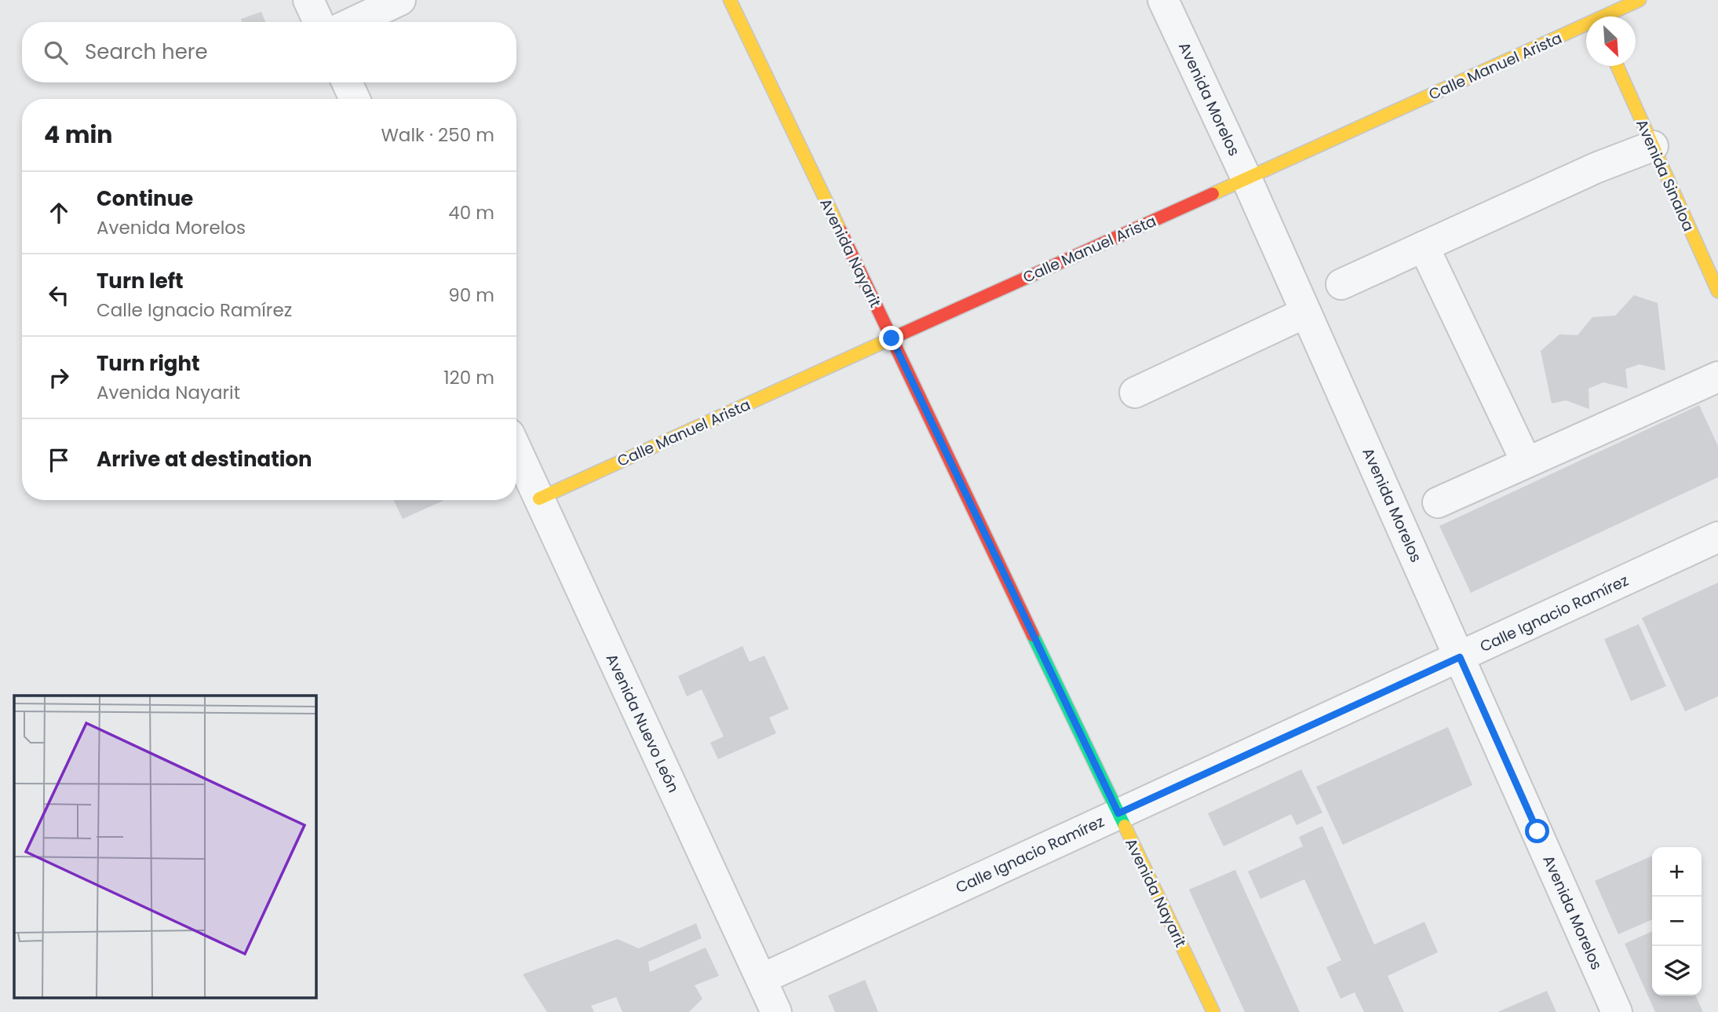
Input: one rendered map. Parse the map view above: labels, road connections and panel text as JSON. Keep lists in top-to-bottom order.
{
  "streets": {
    "street": [
      "Calle Manuel Arista",
      "Avenida Morelos",
      "Avenida Sinaloa",
      "Avenida Nayarit",
      "Calle Ignacio Ramírez",
      "Avenida Nuevo León"
    ]
  },
  "crossings": [
    ["Calle Manuel Arista", "Avenida Morelos"],
    ["Calle Manuel Arista", "Avenida Nayarit"],
    ["Calle Manuel Arista", "Avenida Nuevo León"],
    ["Avenida Morelos", "Calle Ignacio Ramírez"],
    ["Avenida Nayarit", "Calle Ignacio Ramírez"],
    ["Calle Ignacio Ramírez", "Avenida Nuevo León"]
  ],
  "north": "bottom right",
  "page": {
    "search": "Search here",
    "heading": ["4 min", "Walk · 250 m"],
    "list": [
      ["Continue", "Avenida Morelos", "40 m"],
      ["Turn left", "Calle Ignacio Ramírez", "90 m"],
      ["Turn right", "Avenida Nayarit", "120 m"],
      "Arrive at destination"
    ],
    "map_buttons": ["+", "−"]
  }
}
